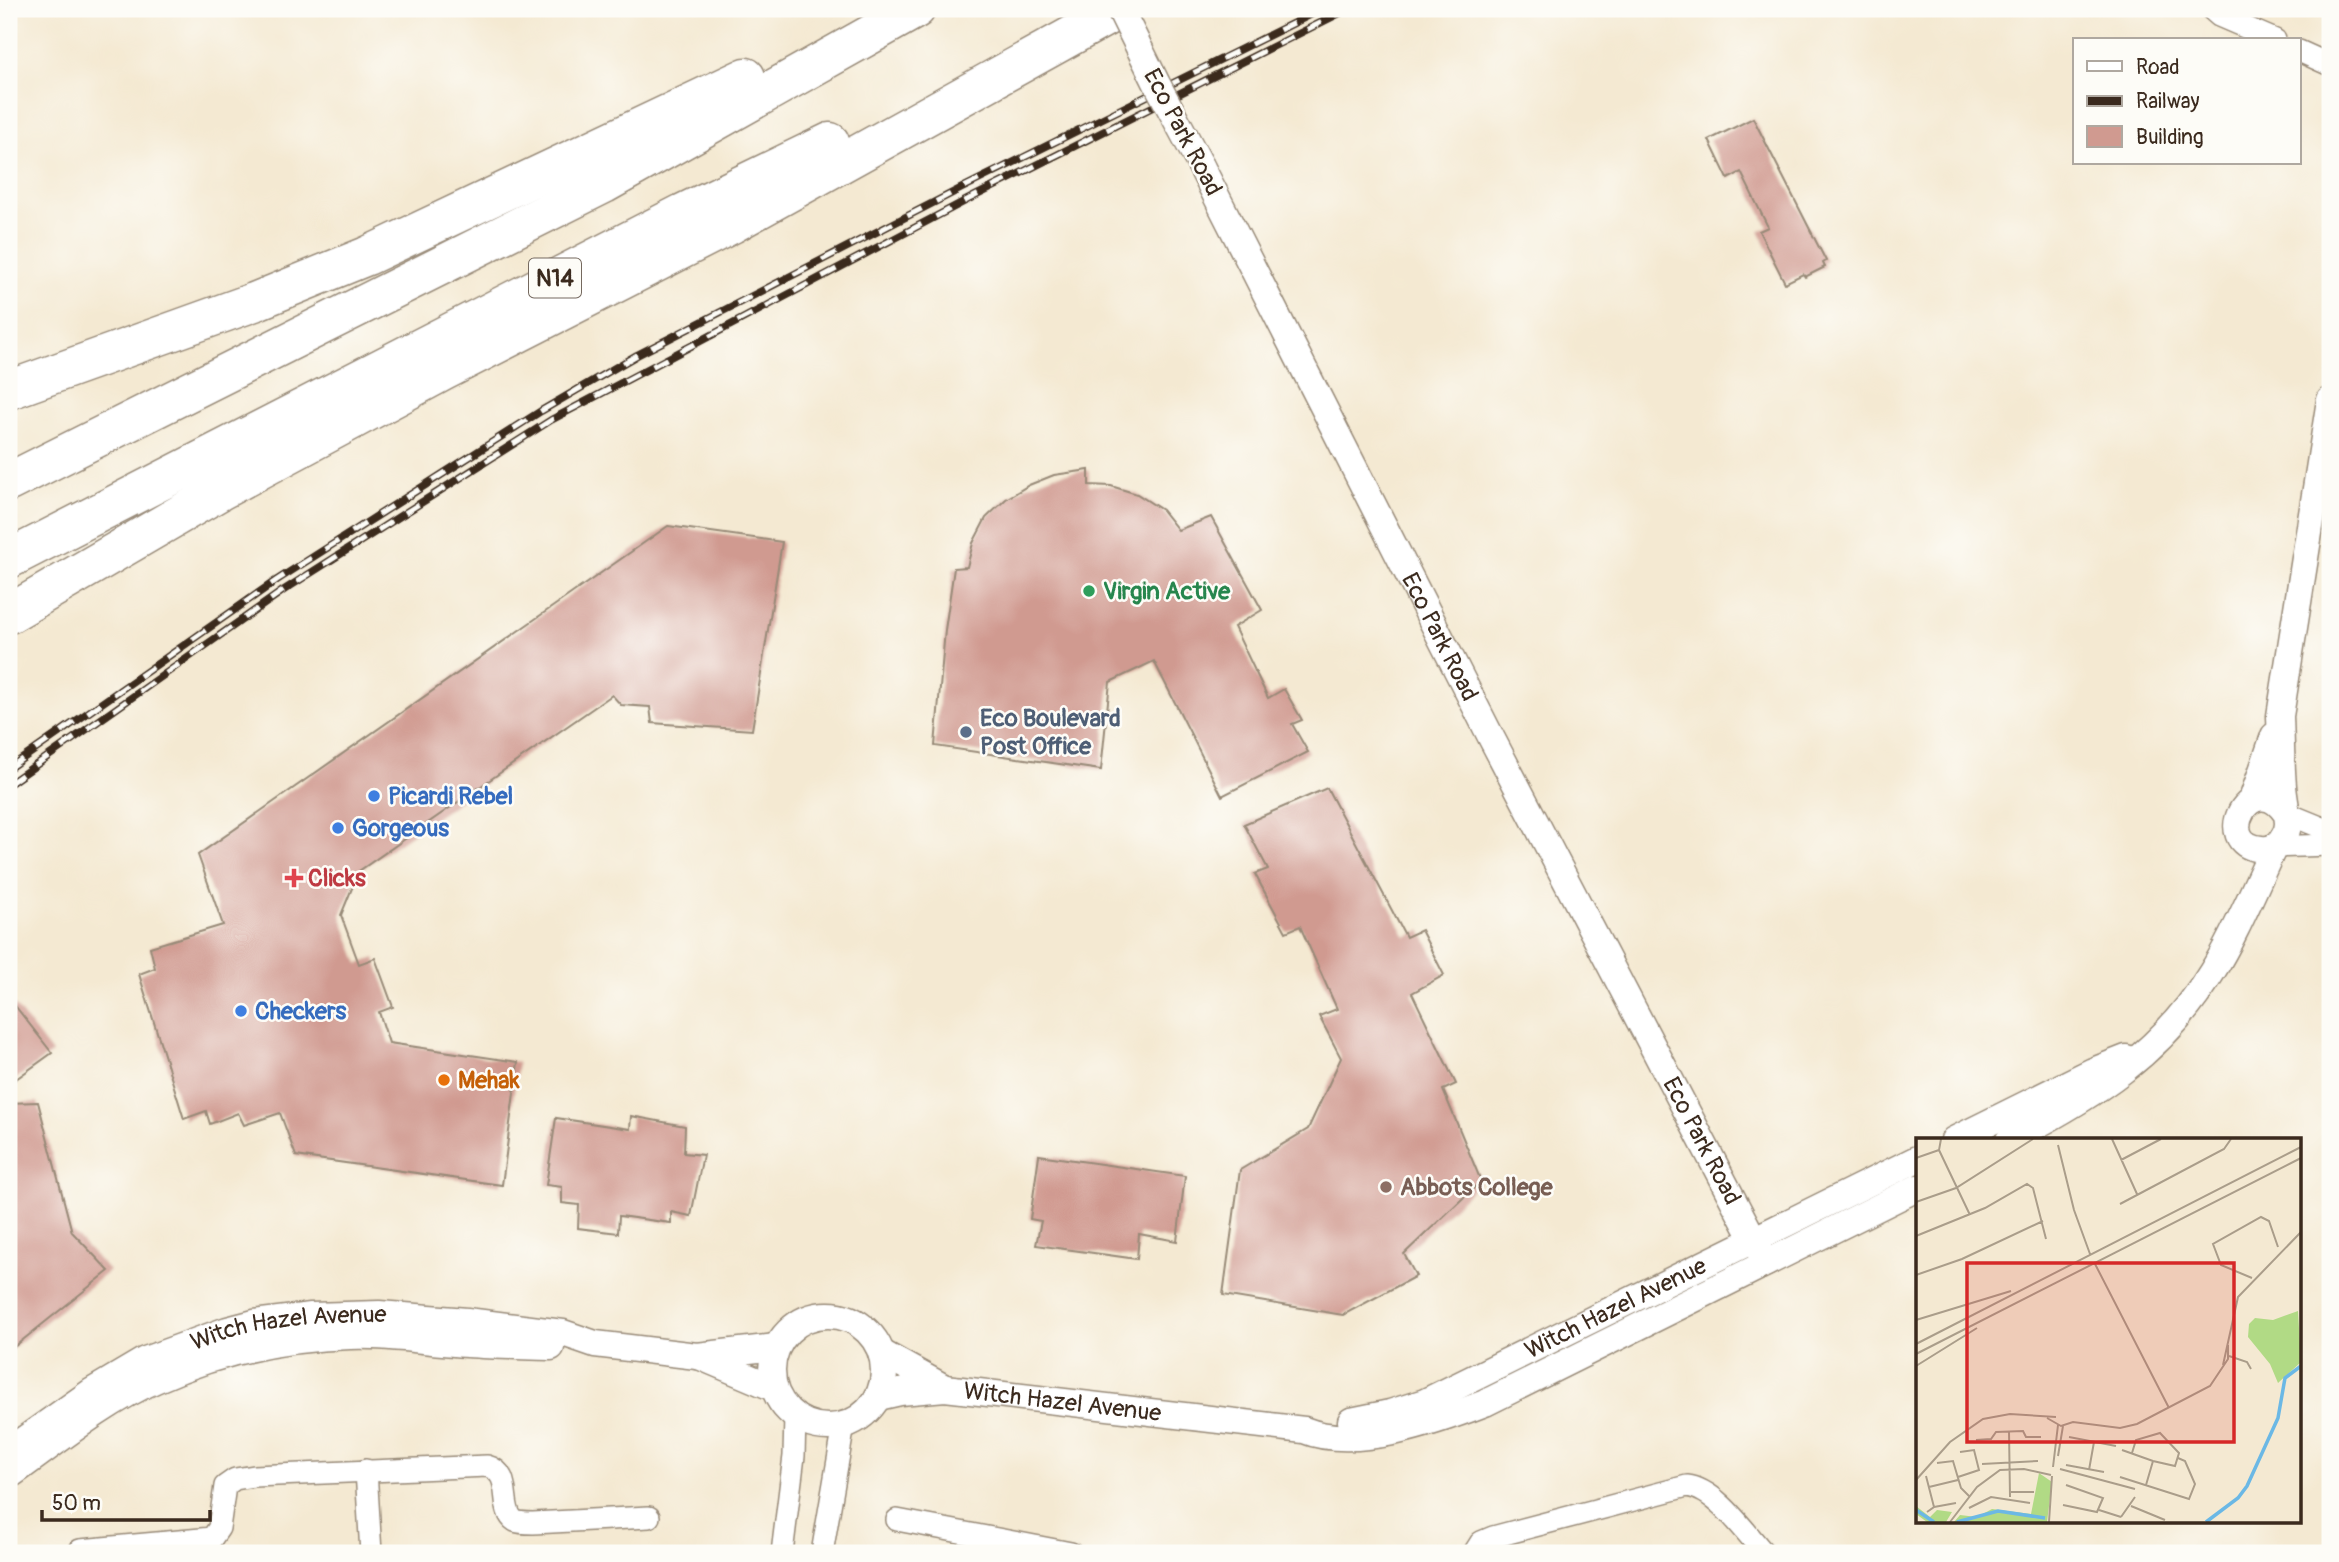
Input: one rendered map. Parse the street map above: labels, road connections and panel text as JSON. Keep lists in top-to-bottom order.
{
  "streets": {
    "highway": ["N14"],
    "street": ["Eco Park Road", "Witch Hazel Avenue"]
  },
  "crossings": [
    ["Eco Park Road", "Witch Hazel Avenue"]
  ],
  "places": {
    "other": [
      "Virgin Active",
      "Eco Boulevard Post Office",
      "Picardi Rebel",
      "Gorgeous",
      "Checkers",
      "Mehak",
      "Abbots College"
    ],
    "health": ["Clicks"]
  },
  "legend": ["Road", "Railway", "Building"],
  "scale_bar": "50 m"
}
